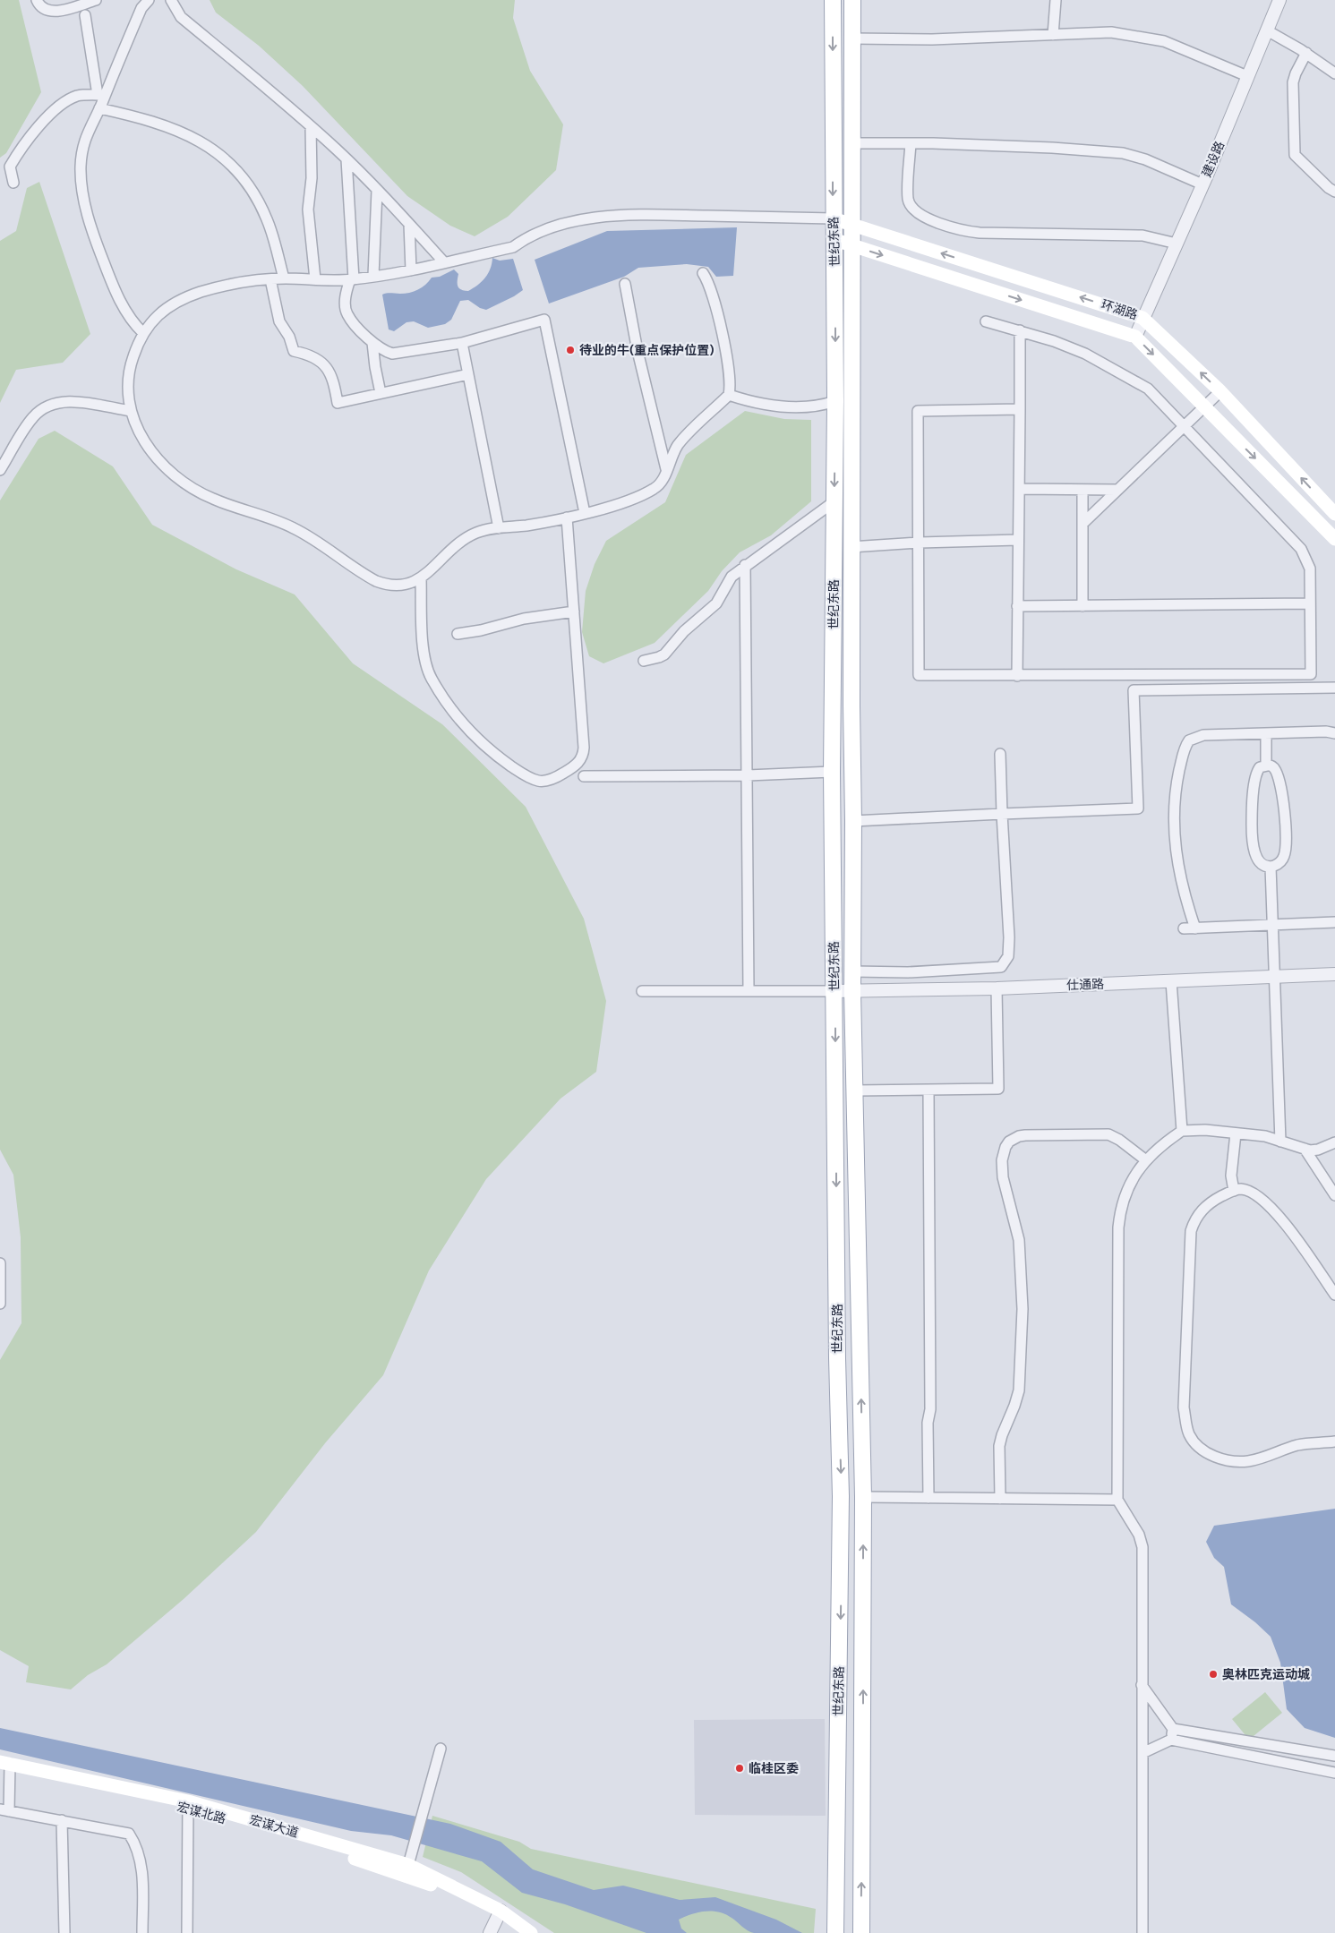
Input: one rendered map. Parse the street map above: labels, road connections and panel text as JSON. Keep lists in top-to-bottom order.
{
  "streets": {
    "main road": [
      "世纪东路",
      "环湖路",
      "宏谋北路",
      "宏谋大道"
    ],
    "street": ["建设路", "仕通路"]
  },
  "crossings": [
    ["建设路", "环湖路"],
    ["世纪东路", "环湖路"],
    ["世纪东路", "仕通路"],
    ["宏谋北路", "宏谋大道"]
  ],
  "places": ["待业的牛(重点保护位置)", "奥林匹克运动城", "临桂区委"]
}
